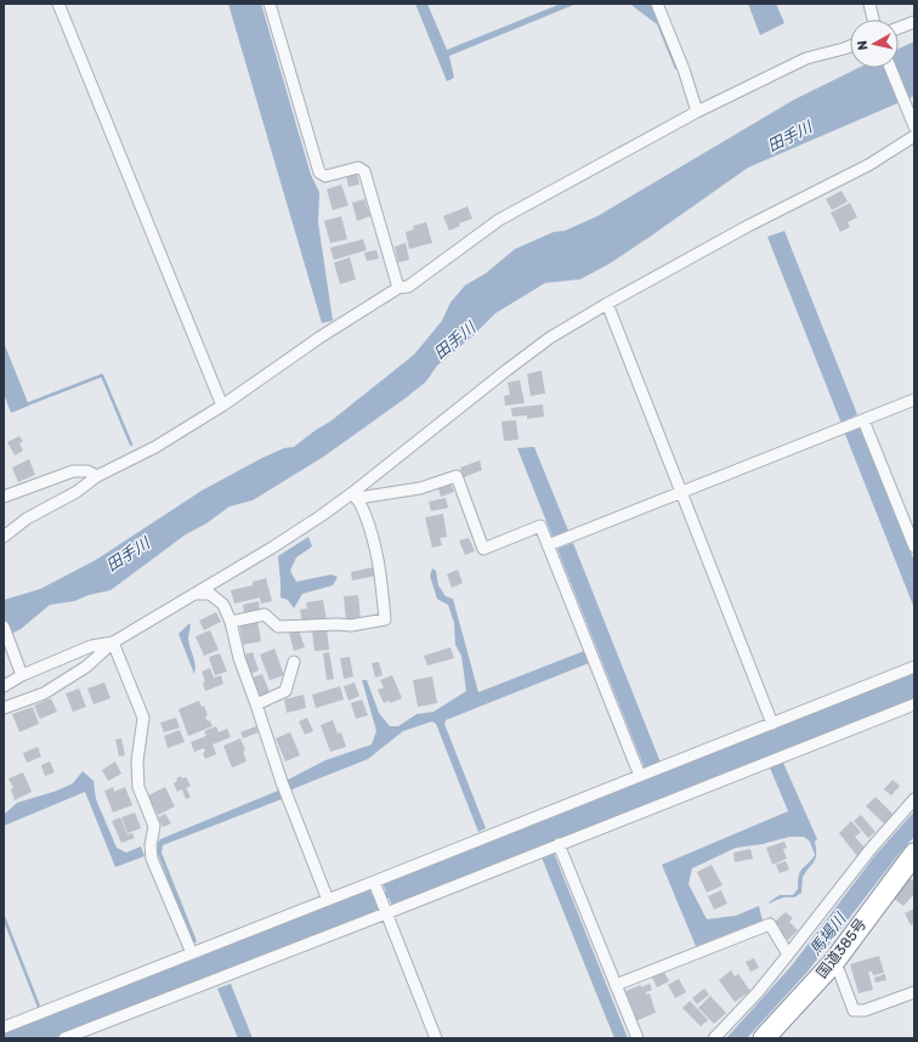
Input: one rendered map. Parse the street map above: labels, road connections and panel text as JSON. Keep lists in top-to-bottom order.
{
  "streets": {
    "highway": ["国道385号"]
  },
  "water": ["田手川", "馬場川"],
  "north": "left"
}
